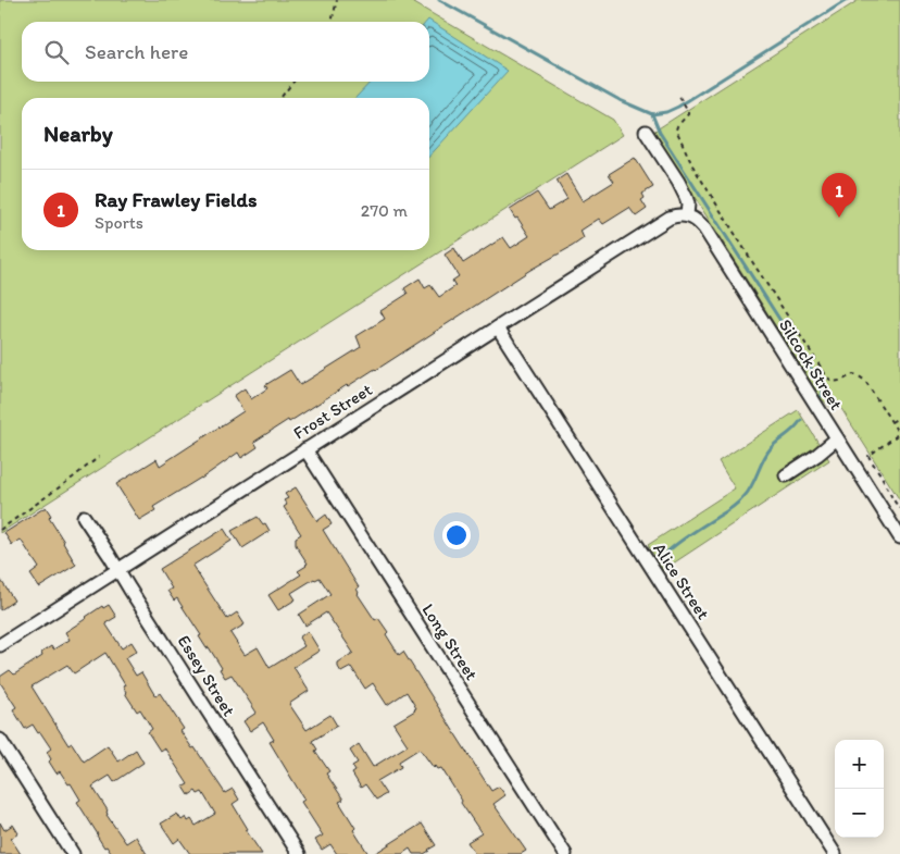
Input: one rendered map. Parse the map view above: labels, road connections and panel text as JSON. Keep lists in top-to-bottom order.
{
  "streets": {
    "street": [
      "Silcock Street",
      "Frost Street",
      "Alice Street",
      "Long Street",
      "Essey Street"
    ]
  },
  "crossings": [
    ["Silcock Street", "Frost Street"],
    ["Frost Street", "Alice Street"],
    ["Frost Street", "Long Street"],
    ["Frost Street", "Essey Street"]
  ],
  "page": {
    "search": "Search here",
    "heading": "Nearby",
    "list": [
      {
        "mark": "1",
        "name": "Ray Frawley Fields",
        "note": "Sports",
        "value": "270 m"
      }
    ],
    "pins": "1",
    "map_buttons": ["+", "−"]
  }
}
